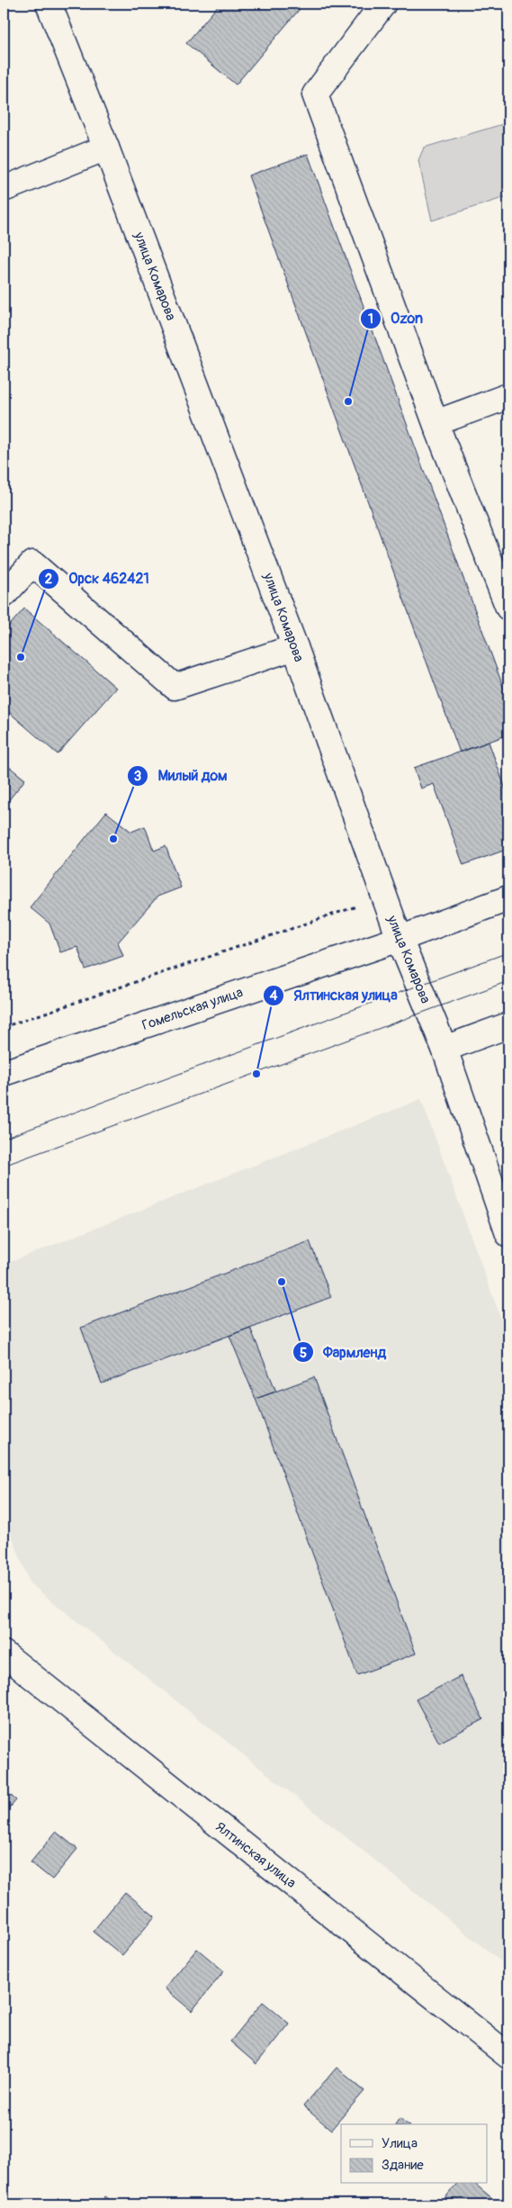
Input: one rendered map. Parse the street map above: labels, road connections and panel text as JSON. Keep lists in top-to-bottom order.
{
  "streets": {
    "main road": ["улица Комарова", "Гомельская улица", "Ялтинская улица"]
  },
  "crossings": [
    ["улица Комарова", "Гомельская улица"]
  ],
  "places": [
    "Ozon",
    "Орск 462421",
    "Милый дом",
    "Ялтинская улица",
    "Фармленд"
  ],
  "legend": ["Улица", "Здание"]
}
